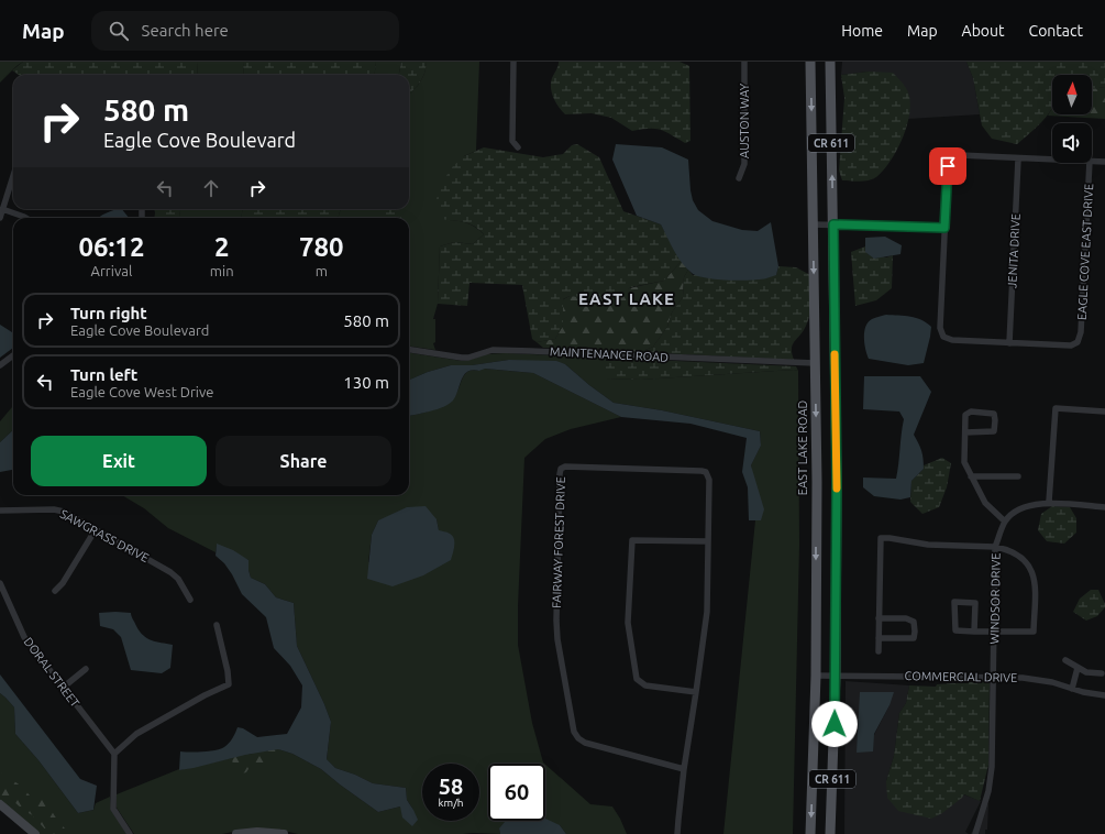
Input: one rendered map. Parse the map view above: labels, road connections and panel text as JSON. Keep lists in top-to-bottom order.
{
  "streets": {
    "main road": ["CR 611", "EAST LAKE ROAD"],
    "street": [
      "AUSTON WAY",
      "JENITA DRIVE",
      "EAGLE COVE EAST DRIVE",
      "MAINTENANCE ROAD",
      "SAWGRASS DRIVE",
      "FAIRWAY FOREST DRIVE",
      "WINDSOR DRIVE",
      "DORAL STREET",
      "COMMERCIAL DRIVE"
    ]
  },
  "crossings": [
    ["CR 611", "COMMERCIAL DRIVE"],
    ["JENITA DRIVE", "EAGLE COVE EAST DRIVE"],
    ["MAINTENANCE ROAD", "EAST LAKE ROAD"],
    ["EAST LAKE ROAD", "COMMERCIAL DRIVE"],
    ["WINDSOR DRIVE", "COMMERCIAL DRIVE"]
  ],
  "districts": ["EAST LAKE"],
  "north": "top",
  "page": {
    "header": "Map",
    "search": "Search here",
    "nav": [
      "Home",
      "Map",
      "About",
      "Contact"
    ],
    "turn": ["580 m", "Eagle Cove Boulevard"],
    "eta": [
      "06:12",
      "Arrival",
      "2",
      "min",
      "780",
      "m"
    ],
    "list": [
      {
        "name": "Turn right",
        "note": "Eagle Cove Boulevard",
        "value": "580 m"
      },
      {
        "name": "Turn left",
        "note": "Eagle Cove West Drive",
        "value": "130 m"
      }
    ],
    "buttons": ["Exit", "Share"],
    "speed": "58 km/h",
    "limit": "60"
  }
}
